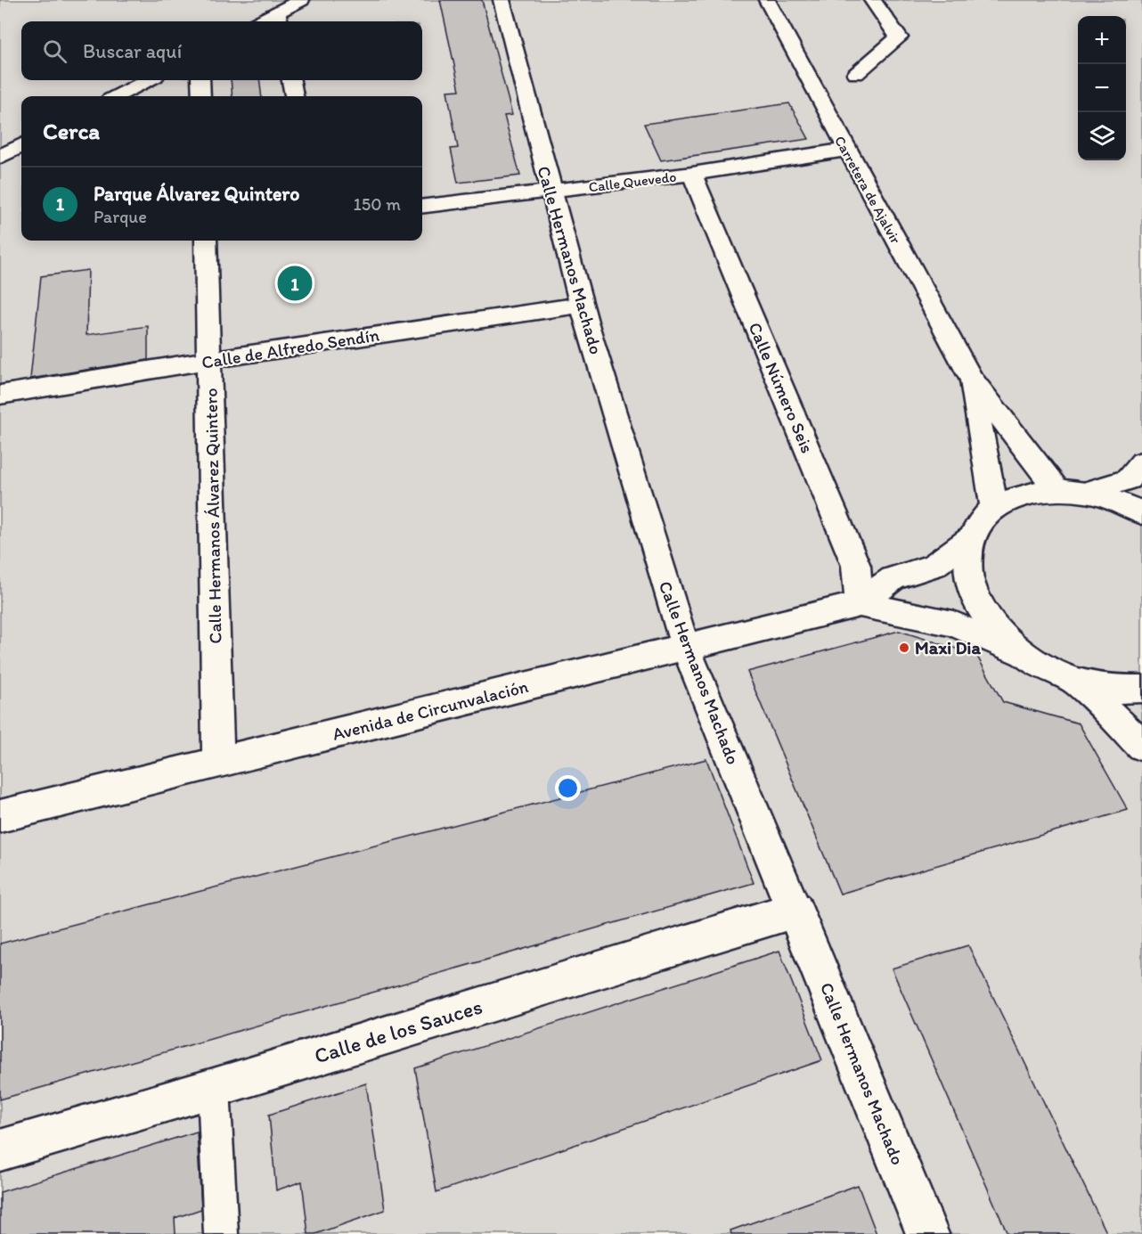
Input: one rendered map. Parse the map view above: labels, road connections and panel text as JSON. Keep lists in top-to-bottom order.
{
  "streets": {
    "street": [
      "Calle Quevedo",
      "Carretera de Ajalvir",
      "Calle Hermanos Machado",
      "Calle de Alfredo Sendín",
      "Calle Número Seis",
      "Calle Hermanos Álvarez Quintero",
      "Avenida de Circunvalación",
      "Calle de los Sauces"
    ]
  },
  "crossings": [
    ["Calle Quevedo", "Carretera de Ajalvir"],
    ["Calle Quevedo", "Calle Hermanos Machado"],
    ["Calle Quevedo", "Calle Número Seis"],
    ["Calle Hermanos Machado", "Calle de Alfredo Sendín"],
    ["Calle Hermanos Machado", "Avenida de Circunvalación"],
    ["Calle Hermanos Machado", "Calle de los Sauces"],
    ["Calle de Alfredo Sendín", "Calle Hermanos Álvarez Quintero"],
    ["Calle Número Seis", "Avenida de Circunvalación"],
    ["Calle Hermanos Álvarez Quintero", "Avenida de Circunvalación"]
  ],
  "places": ["Maxi Dia"],
  "page": {
    "map_buttons": ["+", "−"],
    "search": "Buscar aquí",
    "heading": "Cerca",
    "list": [
      {
        "mark": "1",
        "name": "Parque Álvarez Quintero",
        "note": "Parque",
        "value": "150 m"
      }
    ],
    "pins": "1"
  }
}
